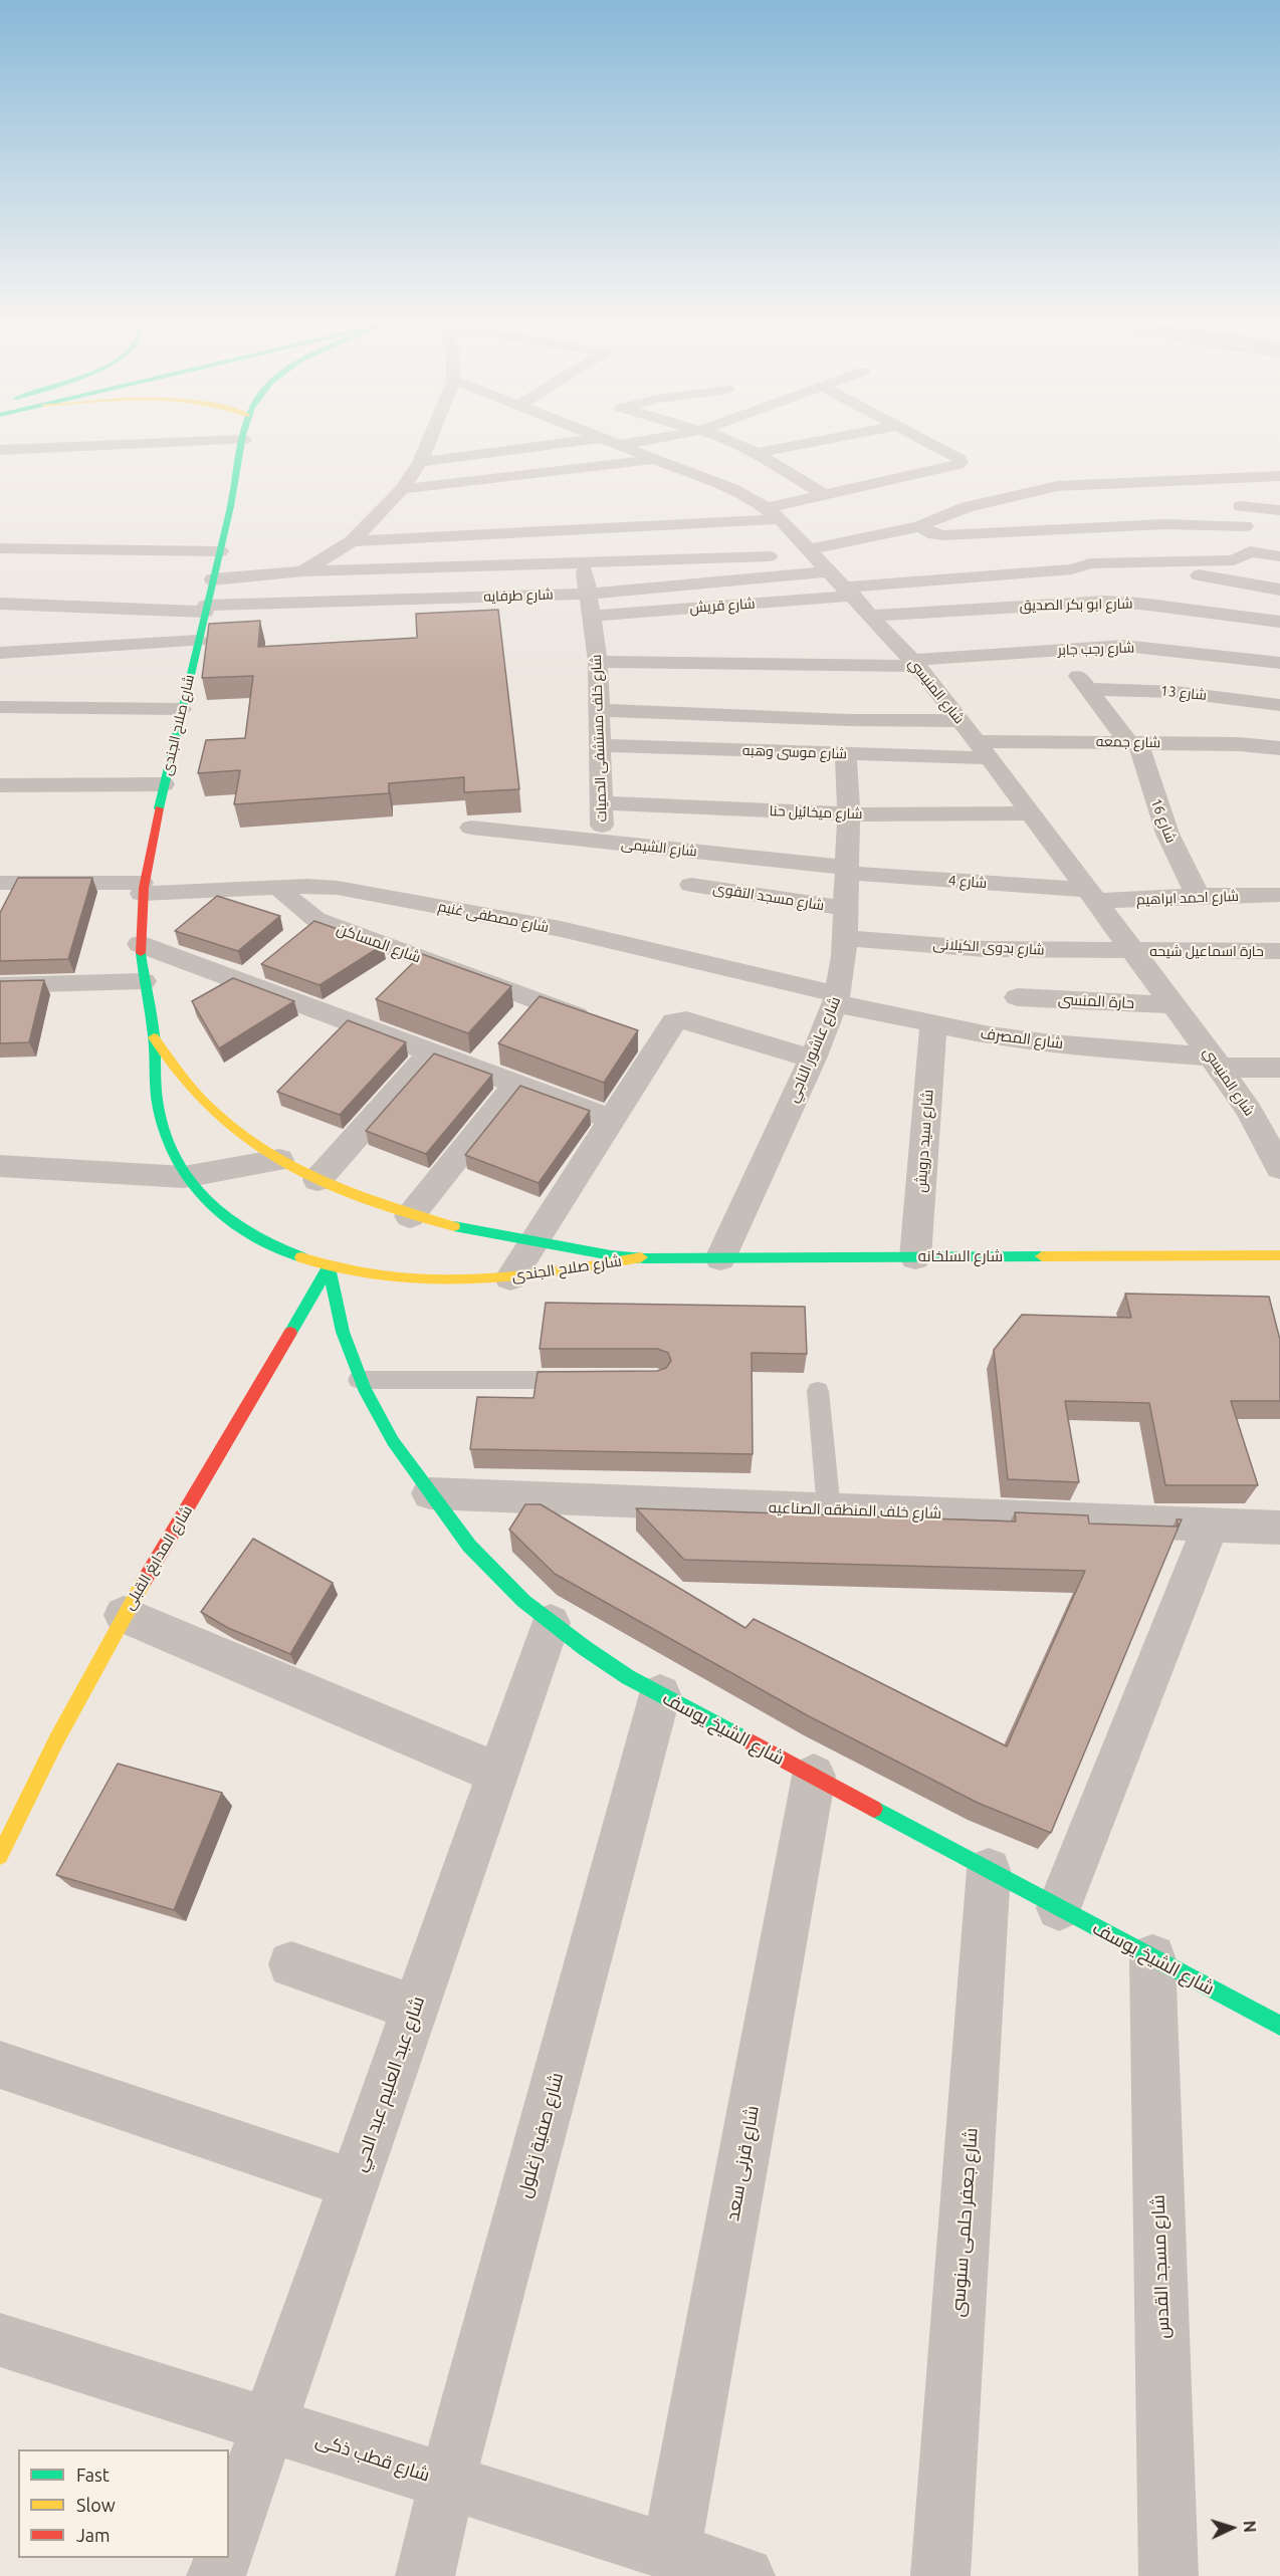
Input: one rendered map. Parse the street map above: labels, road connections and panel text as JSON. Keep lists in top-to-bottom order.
{
  "streets": {
    "main road": [
      "شارع صلاح الجندى",
      "شارع السلخانه",
      "شارع المدابغ القبلى",
      "شارع الشيخ يوسف"
    ],
    "street": [
      "شارع طرفايه",
      "شارع ابو بكر الصديق",
      "شارع قريش",
      "شارع رجب جابر",
      "شارع المنيسي",
      "شارع 13",
      "شارع خلف مستشفى الحميات",
      "شارع جمعه",
      "شارع موسى وهبه",
      "شارع ميخائيل حنا",
      "شارع 16",
      "شارع الشيمى",
      "شارع 4",
      "شارع مسجد التقوى",
      "شارع احمد ابراهيم",
      "شارع مصطفى غنيم",
      "شارع المساكن",
      "شارع بدوى الكيلانى",
      "حارة اسماعيل شيحه",
      "حارة المنسى",
      "شارع المصرف",
      "شارع عاشور الناجي",
      "شارع سيد درويش",
      "شارع خلف المنطقه الصناعيه",
      "شارع عبد العليم عبد الحي",
      "شارع صفية زغلول",
      "شارع قرنى سعد",
      "شارع جعفر حلمى سنوسى",
      "شارع مسجد القدس",
      "شارع قطب ذكى"
    ]
  },
  "crossings": [
    ["شارع طرفايه", "شارع قريش"],
    ["شارع طرفايه", "شارع المنيسي"],
    ["شارع طرفايه", "شارع صلاح الجندى"],
    ["شارع طرفايه", "شارع خلف مستشفى الحميات"],
    ["شارع ابو بكر الصديق", "شارع المنيسي"],
    ["شارع قريش", "شارع المنيسي"],
    ["شارع قريش", "شارع خلف مستشفى الحميات"],
    ["شارع رجب جابر", "شارع المنيسي"],
    ["شارع رجب جابر", "شارع خلف مستشفى الحميات"],
    ["شارع رجب جابر", "شارع 16"],
    ["شارع المنيسي", "شارع جمعه"],
    ["شارع المنيسي", "شارع موسى وهبه"],
    ["شارع المنيسي", "شارع ميخائيل حنا"],
    ["شارع المنيسي", "شارع 4"],
    ["شارع المنيسي", "شارع احمد ابراهيم"],
    ["شارع المنيسي", "شارع بدوى الكيلانى"],
    ["شارع المنيسي", "حارة اسماعيل شيحه"],
    ["شارع المنيسي", "حارة المنسى"],
    ["شارع المنيسي", "شارع المصرف"],
    ["شارع 13", "شارع 16"],
    ["شارع صلاح الجندى", "شارع مصطفى غنيم"],
    ["شارع صلاح الجندى", "شارع السلخانه"],
    ["شارع صلاح الجندى", "شارع المدابغ القبلى"],
    ["شارع صلاح الجندى", "شارع الشيخ يوسف"],
    ["شارع خلف مستشفى الحميات", "شارع موسى وهبه"],
    ["شارع خلف مستشفى الحميات", "شارع ميخائيل حنا"],
    ["شارع خلف مستشفى الحميات", "شارع الشيمى"],
    ["شارع جمعه", "شارع موسى وهبه"],
    ["شارع جمعه", "شارع 16"],
    ["شارع موسى وهبه", "شارع عاشور الناجي"],
    ["شارع ميخائيل حنا", "شارع عاشور الناجي"],
    ["شارع 16", "شارع احمد ابراهيم"],
    ["شارع الشيمى", "شارع 4"],
    ["شارع الشيمى", "شارع عاشور الناجي"],
    ["شارع 4", "شارع احمد ابراهيم"],
    ["شارع 4", "شارع عاشور الناجي"],
    ["شارع مسجد التقوى", "شارع عاشور الناجي"],
    ["شارع مصطفى غنيم", "شارع المساكن"],
    ["شارع مصطفى غنيم", "شارع المصرف"],
    ["شارع مصطفى غنيم", "شارع عاشور الناجي"],
    ["شارع بدوى الكيلانى", "حارة اسماعيل شيحه"],
    ["شارع بدوى الكيلانى", "شارع عاشور الناجي"],
    ["شارع المصرف", "شارع عاشور الناجي"],
    ["شارع المصرف", "شارع سيد درويش"],
    ["شارع عاشور الناجي", "شارع السلخانه"],
    ["شارع سيد درويش", "شارع السلخانه"],
    ["شارع خلف المنطقه الصناعيه", "شارع الشيخ يوسف"],
    ["شارع المدابغ القبلى", "شارع الشيخ يوسف"],
    ["شارع الشيخ يوسف", "شارع عبد العليم عبد الحي"],
    ["شارع الشيخ يوسف", "شارع صفية زغلول"],
    ["شارع الشيخ يوسف", "شارع قرنى سعد"],
    ["شارع الشيخ يوسف", "شارع جعفر حلمى سنوسى"],
    ["شارع الشيخ يوسف", "شارع مسجد القدس"],
    ["شارع عبد العليم عبد الحي", "شارع قطب ذكى"],
    ["شارع صفية زغلول", "شارع قطب ذكى"],
    ["شارع قرنى سعد", "شارع قطب ذكى"]
  ],
  "legend": ["Fast", "Slow", "Jam"],
  "north": "right"
}
